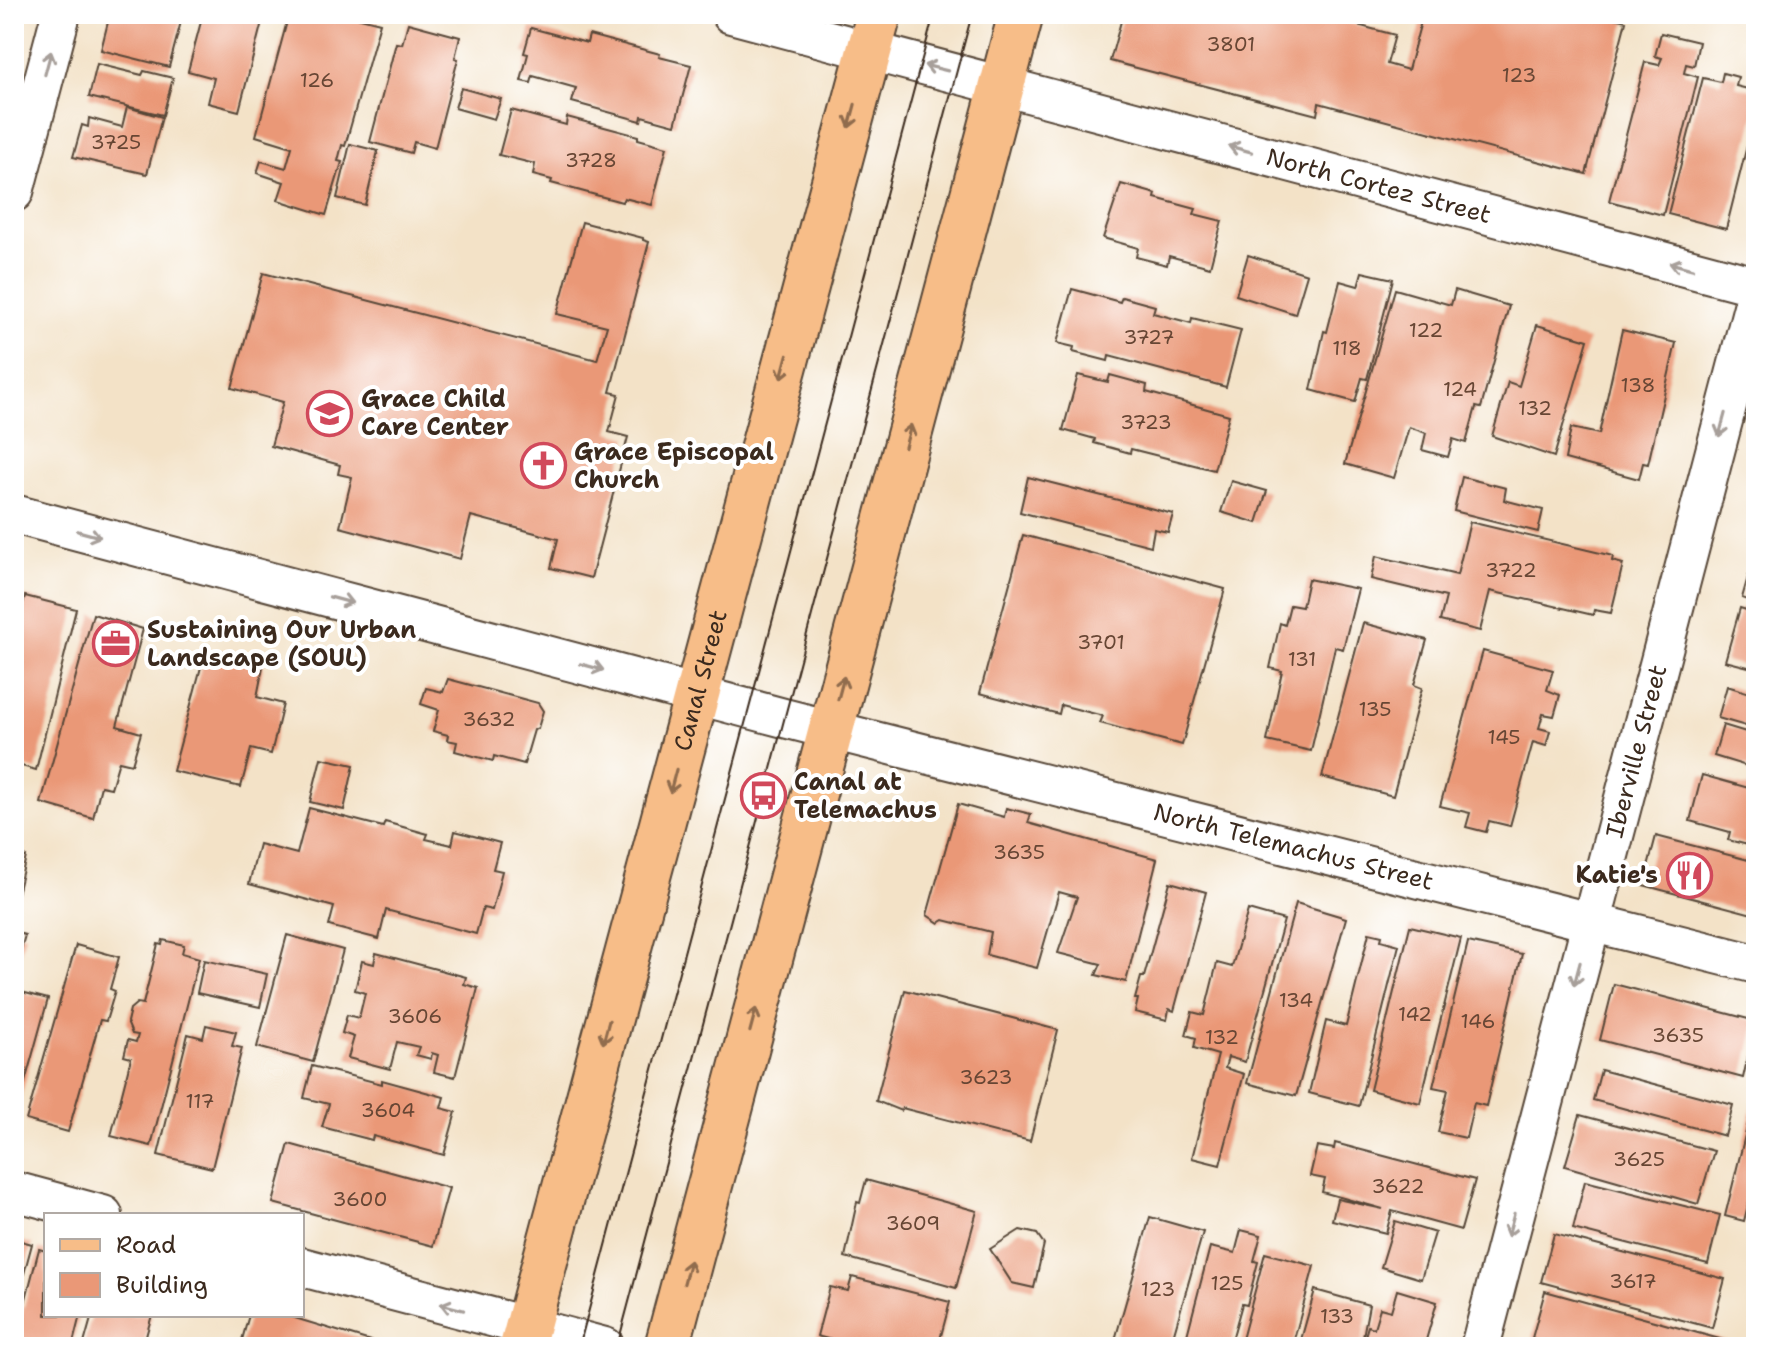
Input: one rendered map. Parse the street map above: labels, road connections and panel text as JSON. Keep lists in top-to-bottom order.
{
  "streets": {
    "main road": ["Canal Street"],
    "street": ["North Cortez Street", "Iberville Street", "North Telemachus Street"]
  },
  "crossings": [
    ["North Cortez Street", "Canal Street"],
    ["Canal Street", "North Telemachus Street"],
    ["Iberville Street", "North Telemachus Street"]
  ],
  "one_way": ["North Cortez Street", "Iberville Street", "North Telemachus Street"],
  "places": {
    "school or university": ["Grace Child Care Center"],
    "church": ["Grace Episcopal Church"],
    "office": ["Sustaining Our Urban Landscape (SOUL)"],
    "bus stop": ["Canal at Telemachus"],
    "restaurant": ["Katie's"]
  },
  "house_numbers": [
    "3801",
    "123",
    "126",
    "3725",
    "3728",
    "122",
    "3727",
    "118",
    "138",
    "124",
    "132",
    "3723",
    "3722",
    "3701",
    "131",
    "135",
    "3632",
    "145",
    "3635",
    "134",
    "142",
    "3606",
    "146",
    "3635",
    "132",
    "3623",
    "117",
    "3604",
    "3625",
    "3622",
    "3600",
    "3609",
    "3617",
    "125",
    "123",
    "133"
  ],
  "legend": ["Road", "Building"]
}
